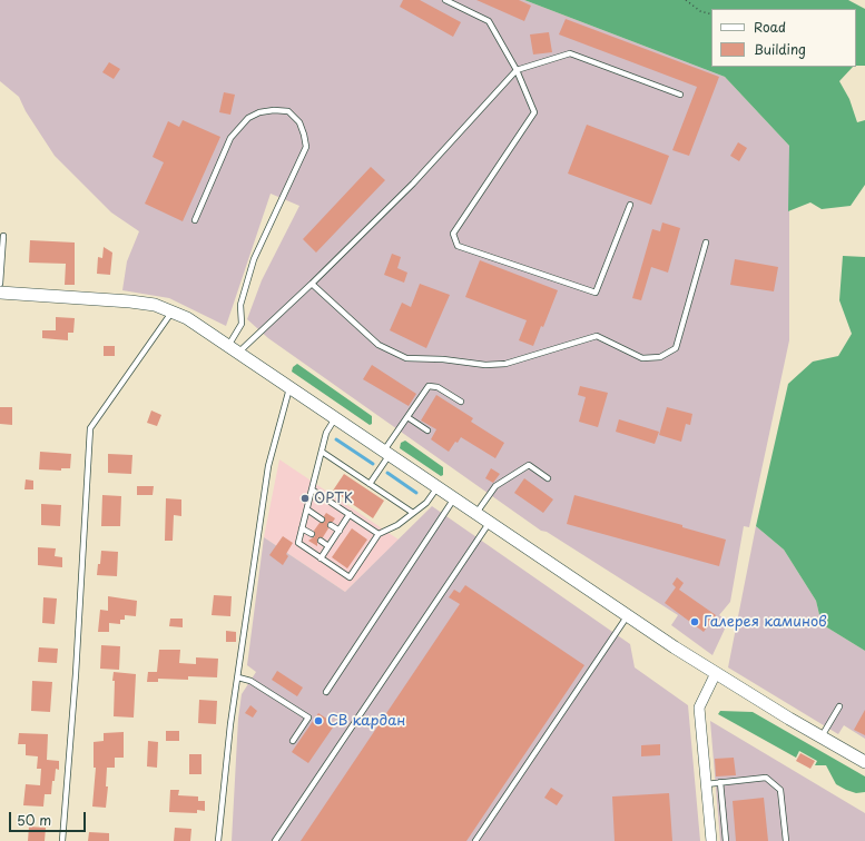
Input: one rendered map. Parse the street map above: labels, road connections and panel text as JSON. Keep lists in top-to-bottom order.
{
  "places": ["ОРТК", "Галерея каминов", "СВ кардан"],
  "legend": ["Road", "Building"],
  "scale_bar": "50 m"
}
